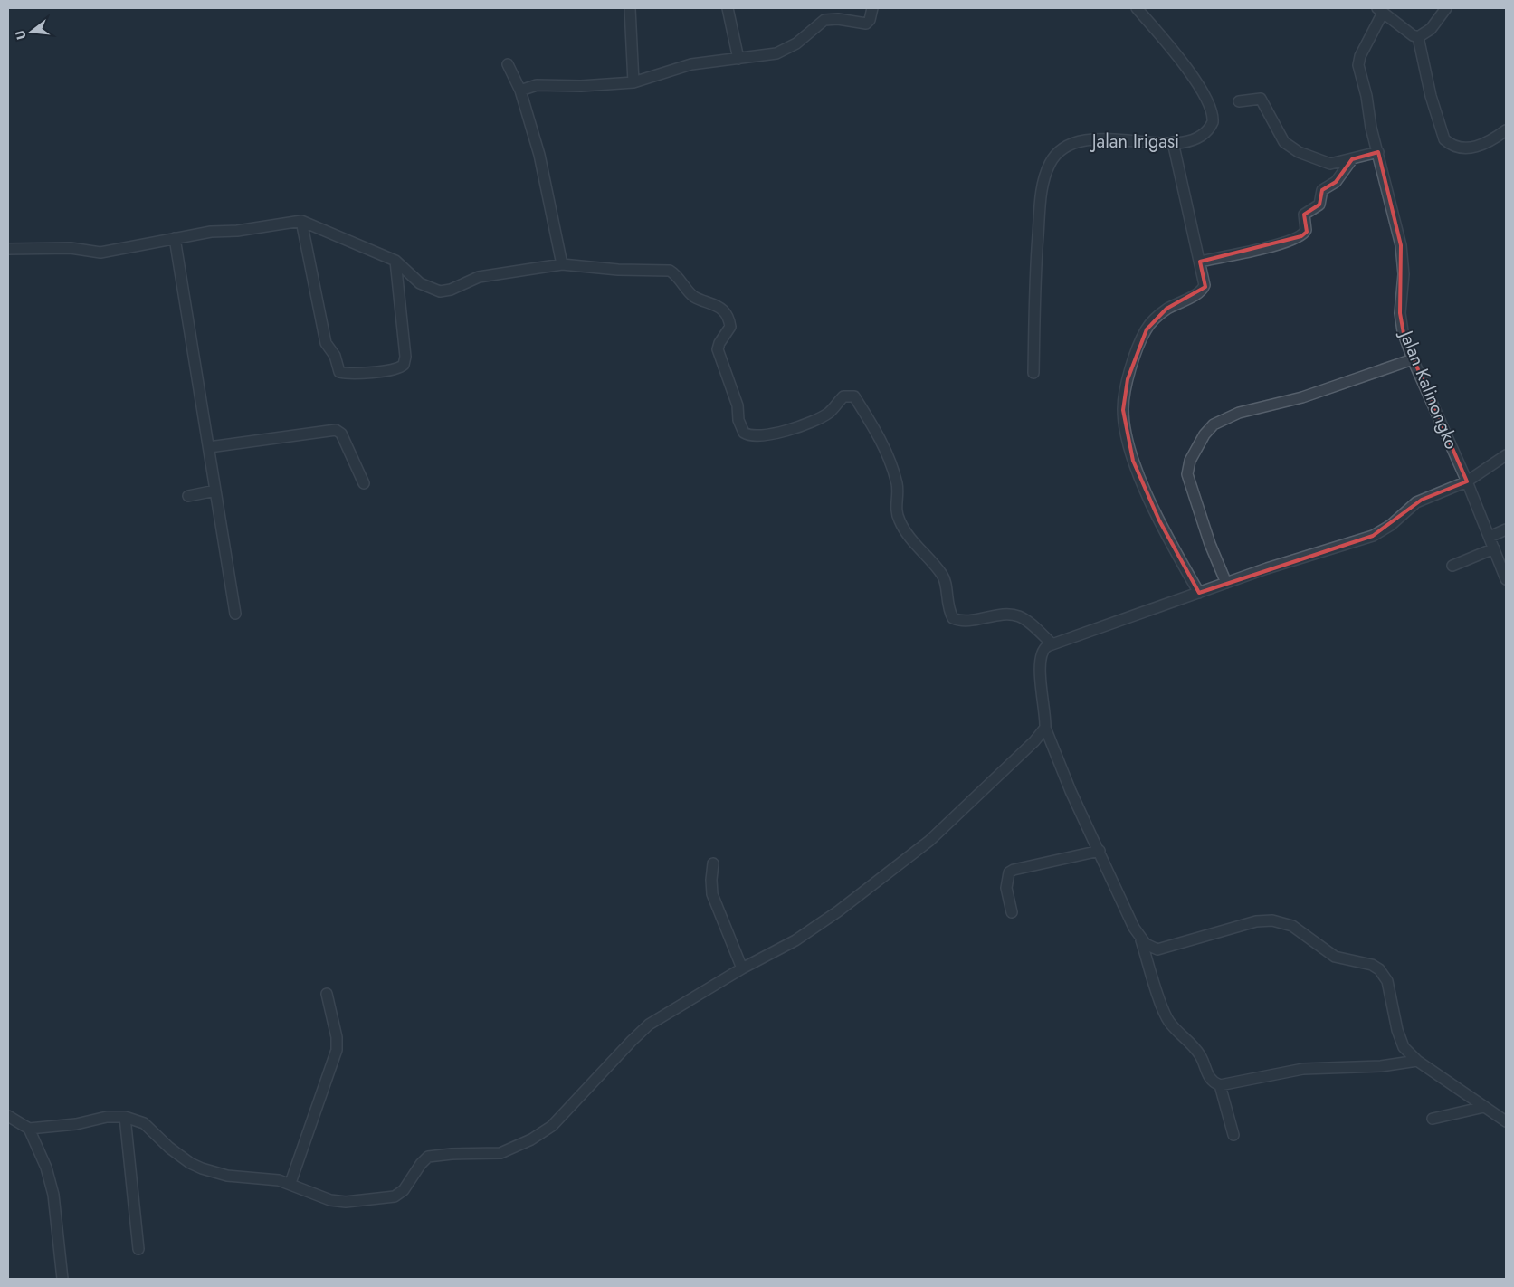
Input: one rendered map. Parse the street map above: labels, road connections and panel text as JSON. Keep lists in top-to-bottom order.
{
  "streets": {
    "street": ["Jalan Irigasi", "Jalan Kalinongko"]
  },
  "north": "left"
}
